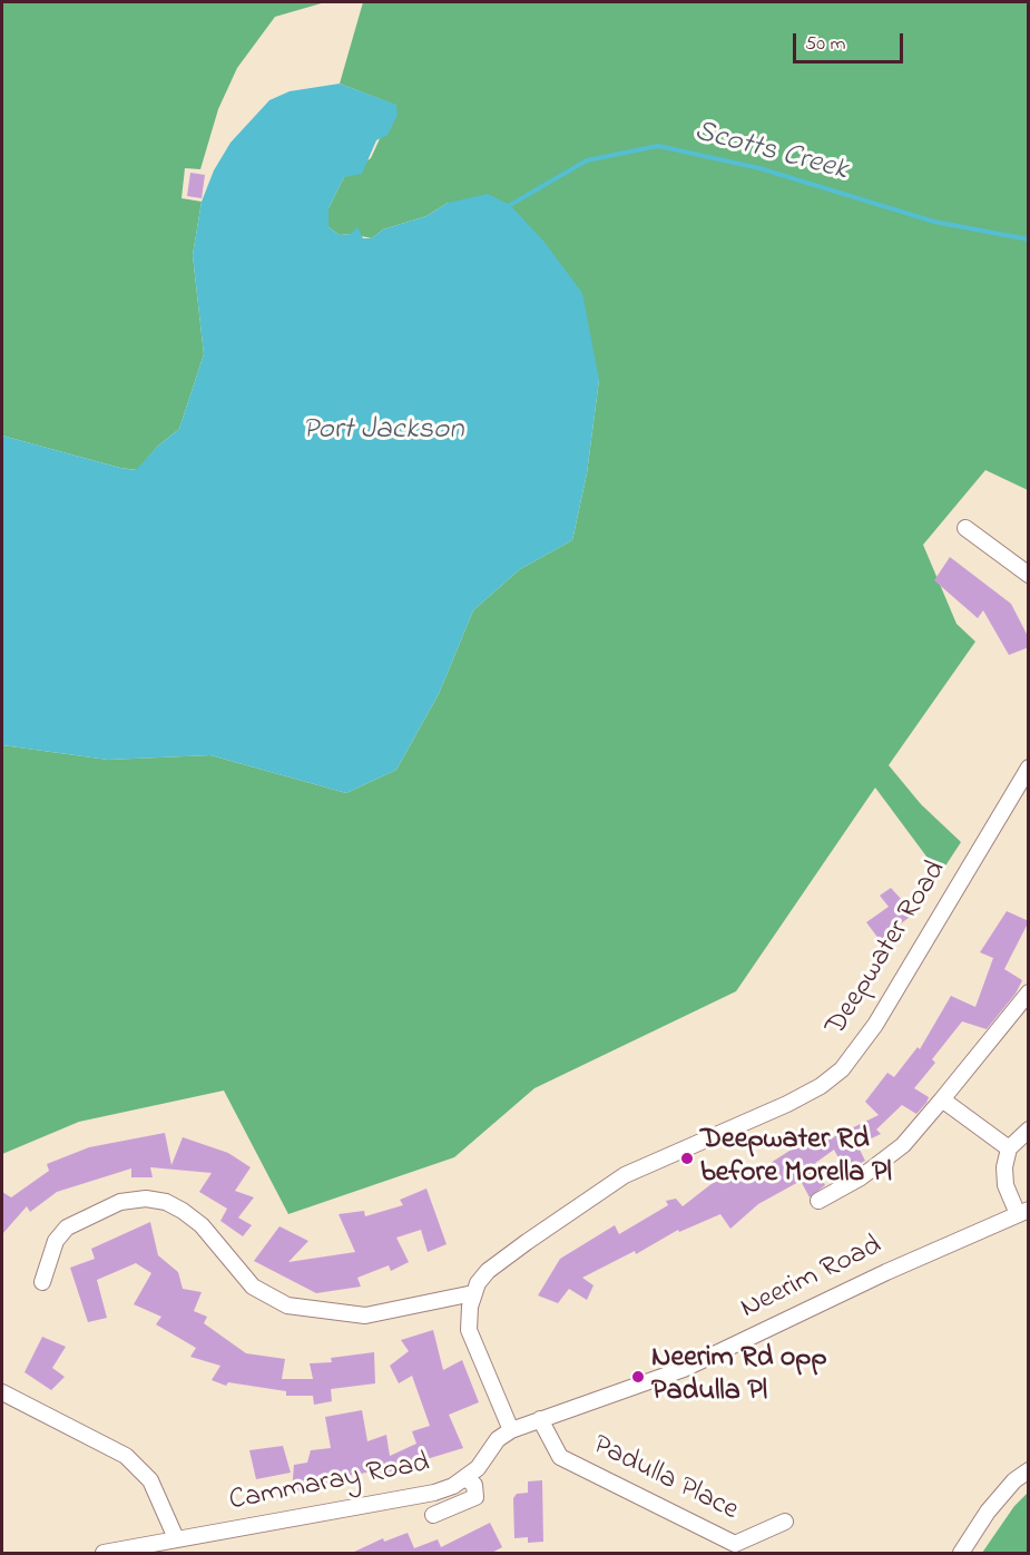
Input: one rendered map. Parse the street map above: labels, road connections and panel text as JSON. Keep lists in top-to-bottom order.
{
  "streets": {
    "street": [
      "Deepwater Road",
      "Neerim Road",
      "Padulla Place",
      "Cammaray Road"
    ]
  },
  "crossings": [
    ["Neerim Road", "Padulla Place"],
    ["Neerim Road", "Cammaray Road"],
    ["Padulla Place", "Cammaray Road"]
  ],
  "water": ["Scotts Creek", "Port Jackson"],
  "places": ["Deepwater Rd before Morella Pl", "Neerim Rd opp Padulla Pl"],
  "scale_bar": "50 m"
}
